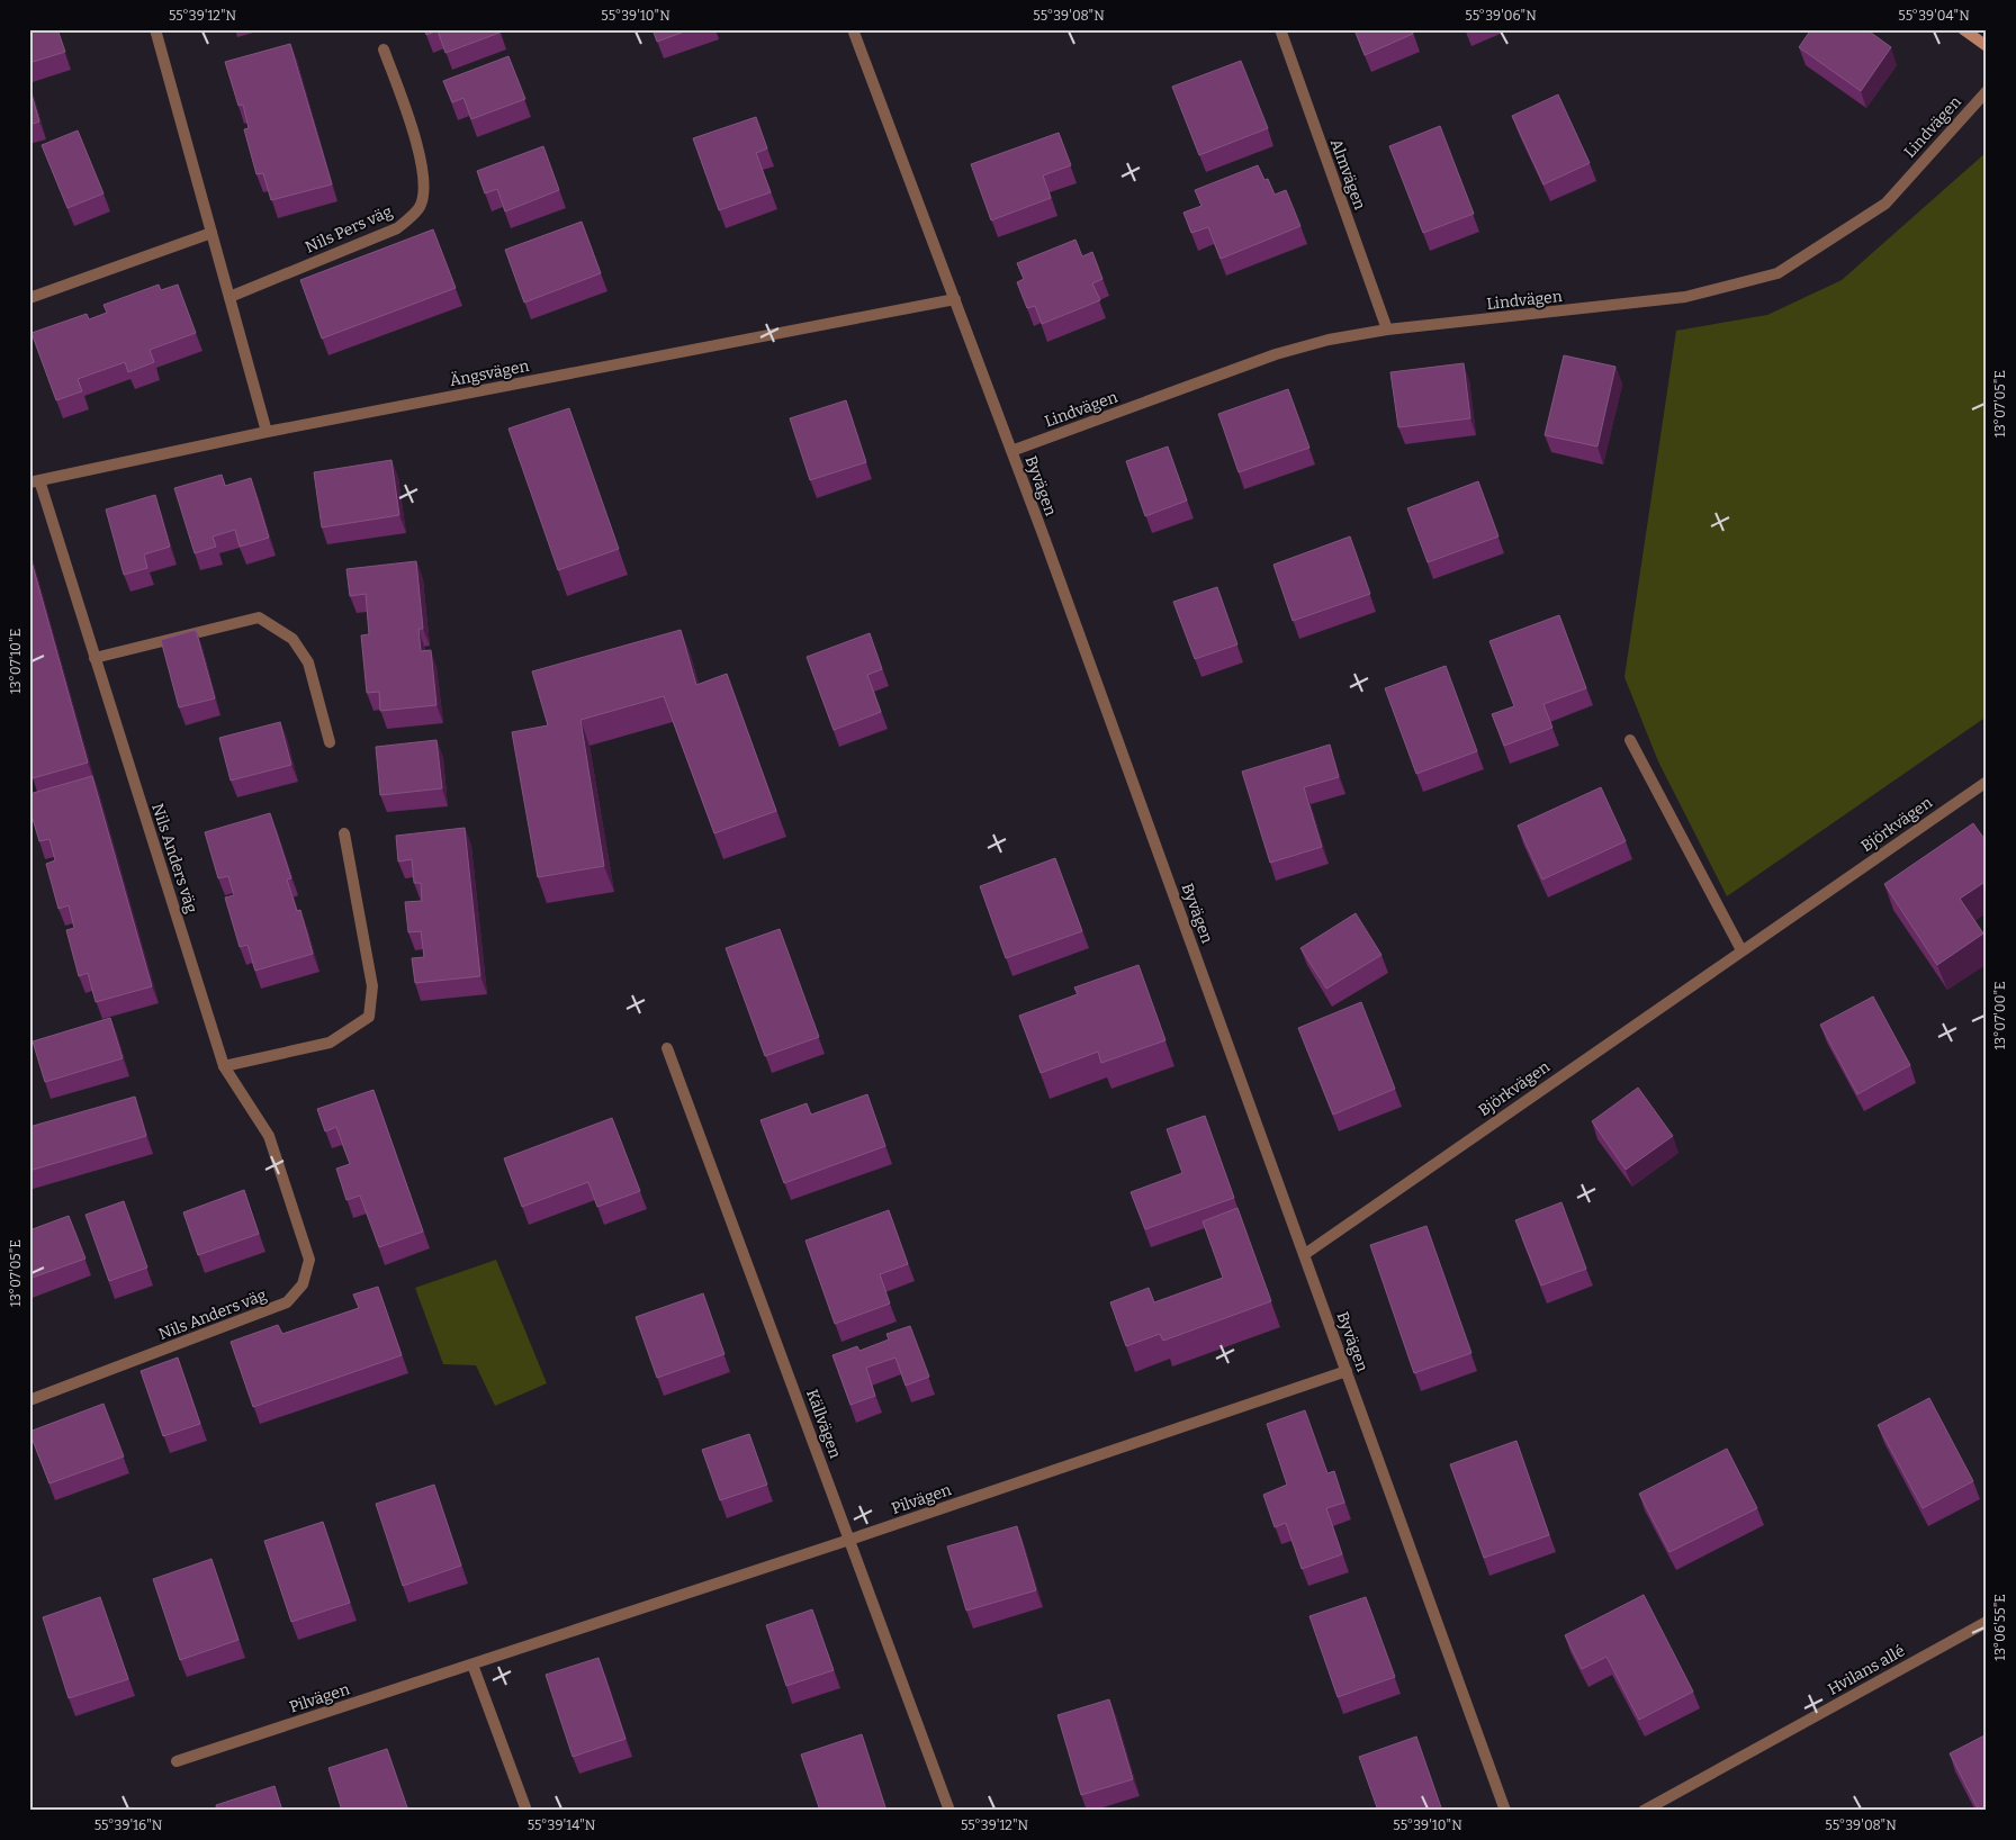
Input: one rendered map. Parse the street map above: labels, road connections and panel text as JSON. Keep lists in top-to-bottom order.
{
  "streets": {
    "street": [
      "Lindvägen",
      "Almvägen",
      "Nils Pers väg",
      "Ängsvägen",
      "Byvägen",
      "Björkvägen",
      "Nils Anders väg",
      "Källvägen",
      "Pilvägen",
      "Hvilans allé"
    ]
  },
  "crossings": [
    ["Lindvägen", "Almvägen"],
    ["Lindvägen", "Byvägen"],
    ["Ängsvägen", "Byvägen"],
    ["Ängsvägen", "Nils Anders väg"],
    ["Byvägen", "Björkvägen"],
    ["Byvägen", "Pilvägen"],
    ["Källvägen", "Pilvägen"]
  ],
  "coordinates": [
    "55°39'12\"N",
    "55°39'10\"N",
    "55°39'08\"N",
    "55°39'06\"N",
    "55°39'04\"N",
    "13°07'05\"E",
    "13°07'10\"E",
    "13°07'00\"E",
    "13°06'55\"E",
    "55°39'16\"N",
    "55°39'14\"N"
  ]
}
